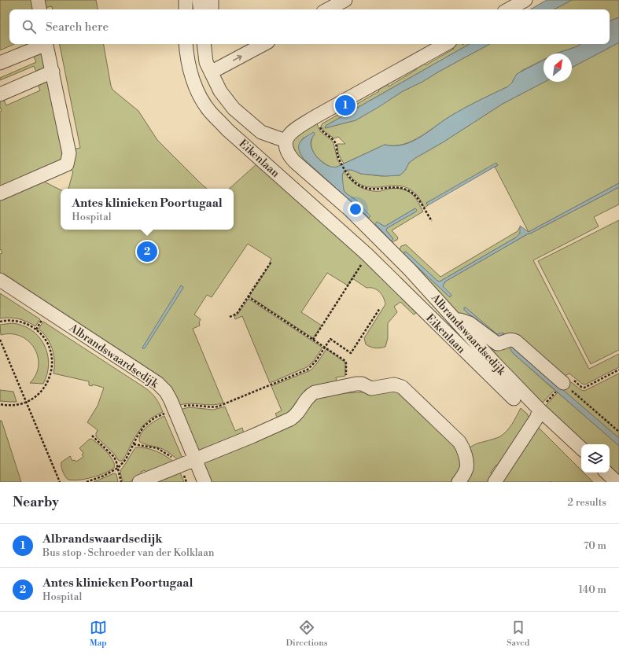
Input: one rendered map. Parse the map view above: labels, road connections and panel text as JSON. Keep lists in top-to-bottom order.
{
  "streets": {
    "street": ["Eikenlaan", "Albrandswaardsedijk"]
  },
  "north": "top right",
  "page": {
    "search": "Search here",
    "pins": ["1", "2"],
    "popup": ["Antes klinieken Poortugaal", "Hospital"],
    "heading": ["Nearby", "2 results"],
    "list": [
      {
        "mark": "1",
        "name": "Albrandswaardsedijk",
        "note": "Bus stop · Schroeder van der Kolklaan",
        "value": "70 m"
      },
      {
        "mark": "2",
        "name": "Antes klinieken Poortugaal",
        "note": "Hospital",
        "value": "140 m"
      }
    ],
    "nav": ["Map", "Directions", "Saved"]
  }
}
